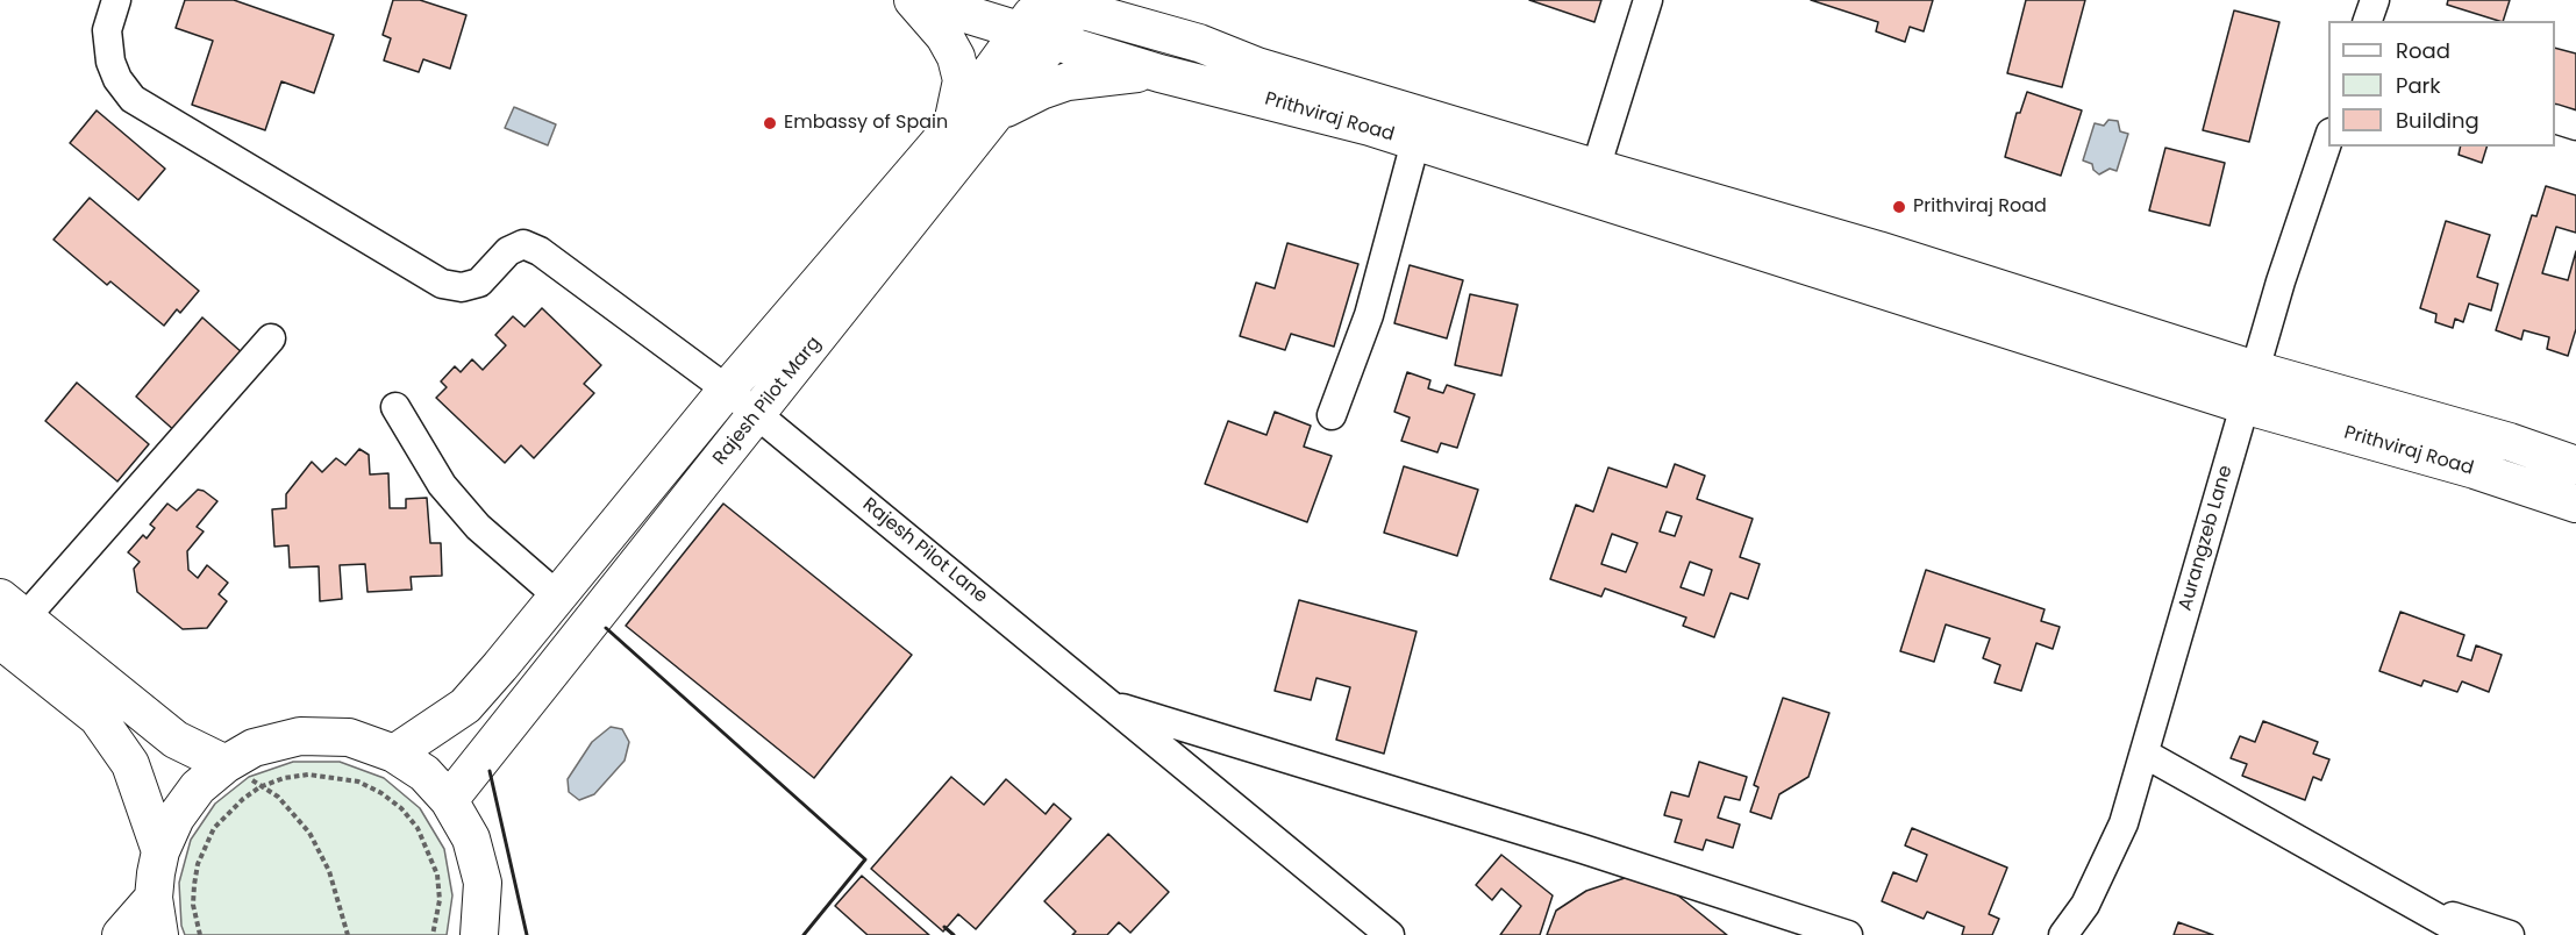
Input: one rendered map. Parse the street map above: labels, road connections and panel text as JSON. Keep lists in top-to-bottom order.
{
  "streets": {
    "main road": ["Prithviraj Road", "Rajesh Pilot Marg"],
    "street": ["Aurangzeb Lane", "Rajesh Pilot Lane"]
  },
  "crossings": [
    ["Prithviraj Road", "Rajesh Pilot Marg"],
    ["Prithviraj Road", "Aurangzeb Lane"],
    ["Rajesh Pilot Marg", "Rajesh Pilot Lane"]
  ],
  "places": ["Embassy of Spain", "Prithviraj Road"],
  "legend": ["Road", "Park", "Building"]
}
